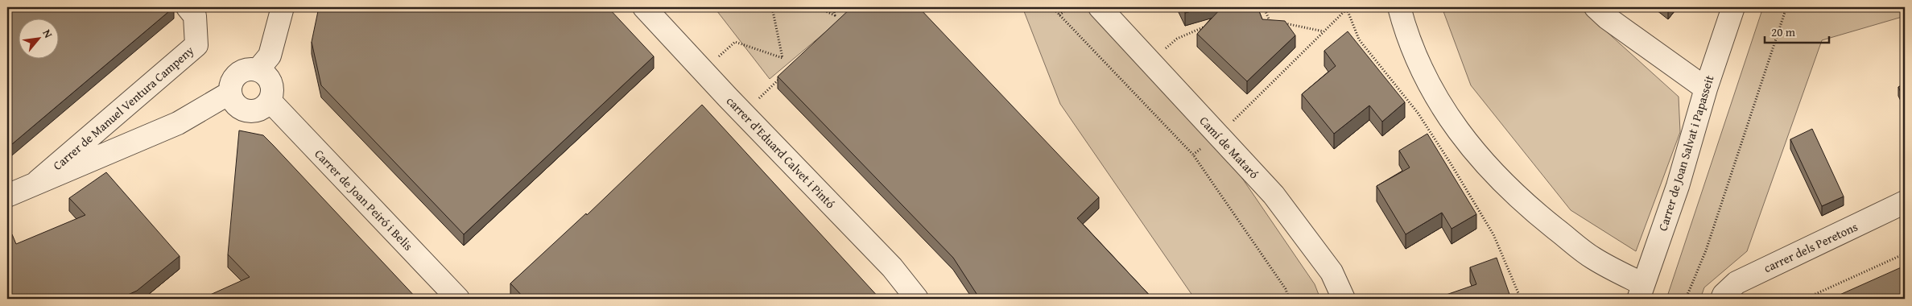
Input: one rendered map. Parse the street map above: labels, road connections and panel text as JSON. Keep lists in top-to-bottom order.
{
  "streets": {
    "street": [
      "Carrer de Manuel Ventura Campeny",
      "Camí de Mataró",
      "carrer d'Eduard Calvet i Pintó",
      "Carrer de Joan Salvat i Papasseit",
      "Carrer de Joan Peiró i Belis",
      "carrer dels Peretons"
    ]
  },
  "scale_bar": "20 m",
  "north": "top right"
}
